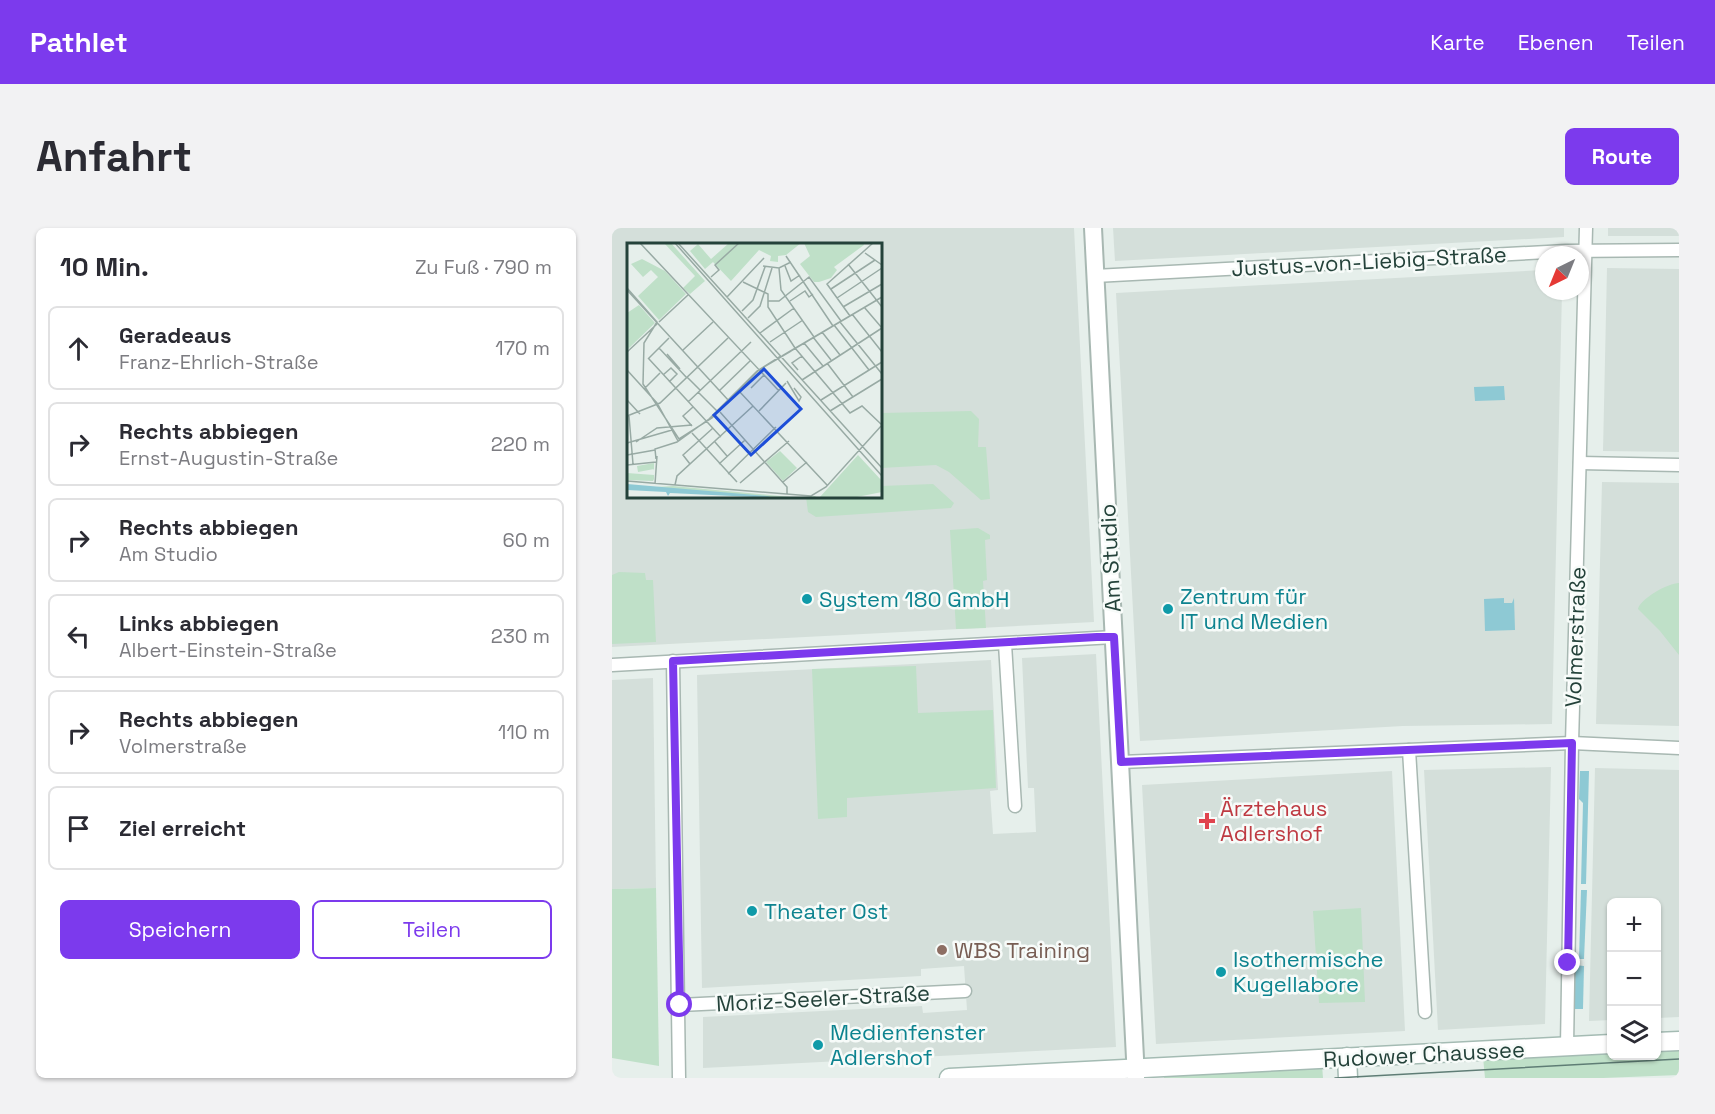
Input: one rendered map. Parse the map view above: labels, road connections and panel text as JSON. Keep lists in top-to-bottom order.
{
  "streets": {
    "main road": ["Rudower Chaussee"],
    "street": [
      "Justus-von-Liebig-Straße",
      "Am Studio",
      "Volmerstraße",
      "Moriz-Seeler-Straße"
    ]
  },
  "crossings": [
    ["Justus-von-Liebig-Straße", "Am Studio"],
    ["Am Studio", "Rudower Chaussee"],
    ["Volmerstraße", "Rudower Chaussee"]
  ],
  "places": {
    "other": [
      "System 180 GmbH",
      "Zentrum für IT und Medien",
      "Theater Ost",
      "WBS Training",
      "Isothermische Kugellabore",
      "Medienfenster Adlershof"
    ],
    "health": ["Ärztehaus Adlershof"]
  },
  "north": "bottom left",
  "page": {
    "header": "Pathlet",
    "nav": ["Karte", "Ebenen", "Teilen"],
    "buttons": [
      "Route",
      ["Speichern", "Teilen"]
    ],
    "title": "Anfahrt",
    "heading": ["10 Min.", "Zu Fuß · 790 m"],
    "list": [
      ["Geradeaus", "Franz-Ehrlich-Straße", "170 m"],
      ["Rechts abbiegen", "Ernst-Augustin-Straße", "220 m"],
      ["Rechts abbiegen", "Am Studio", "60 m"],
      ["Links abbiegen", "Albert-Einstein-Straße", "230 m"],
      ["Rechts abbiegen", "Volmerstraße", "110 m"],
      "Ziel erreicht"
    ],
    "map_buttons": ["+", "−"]
  }
}
